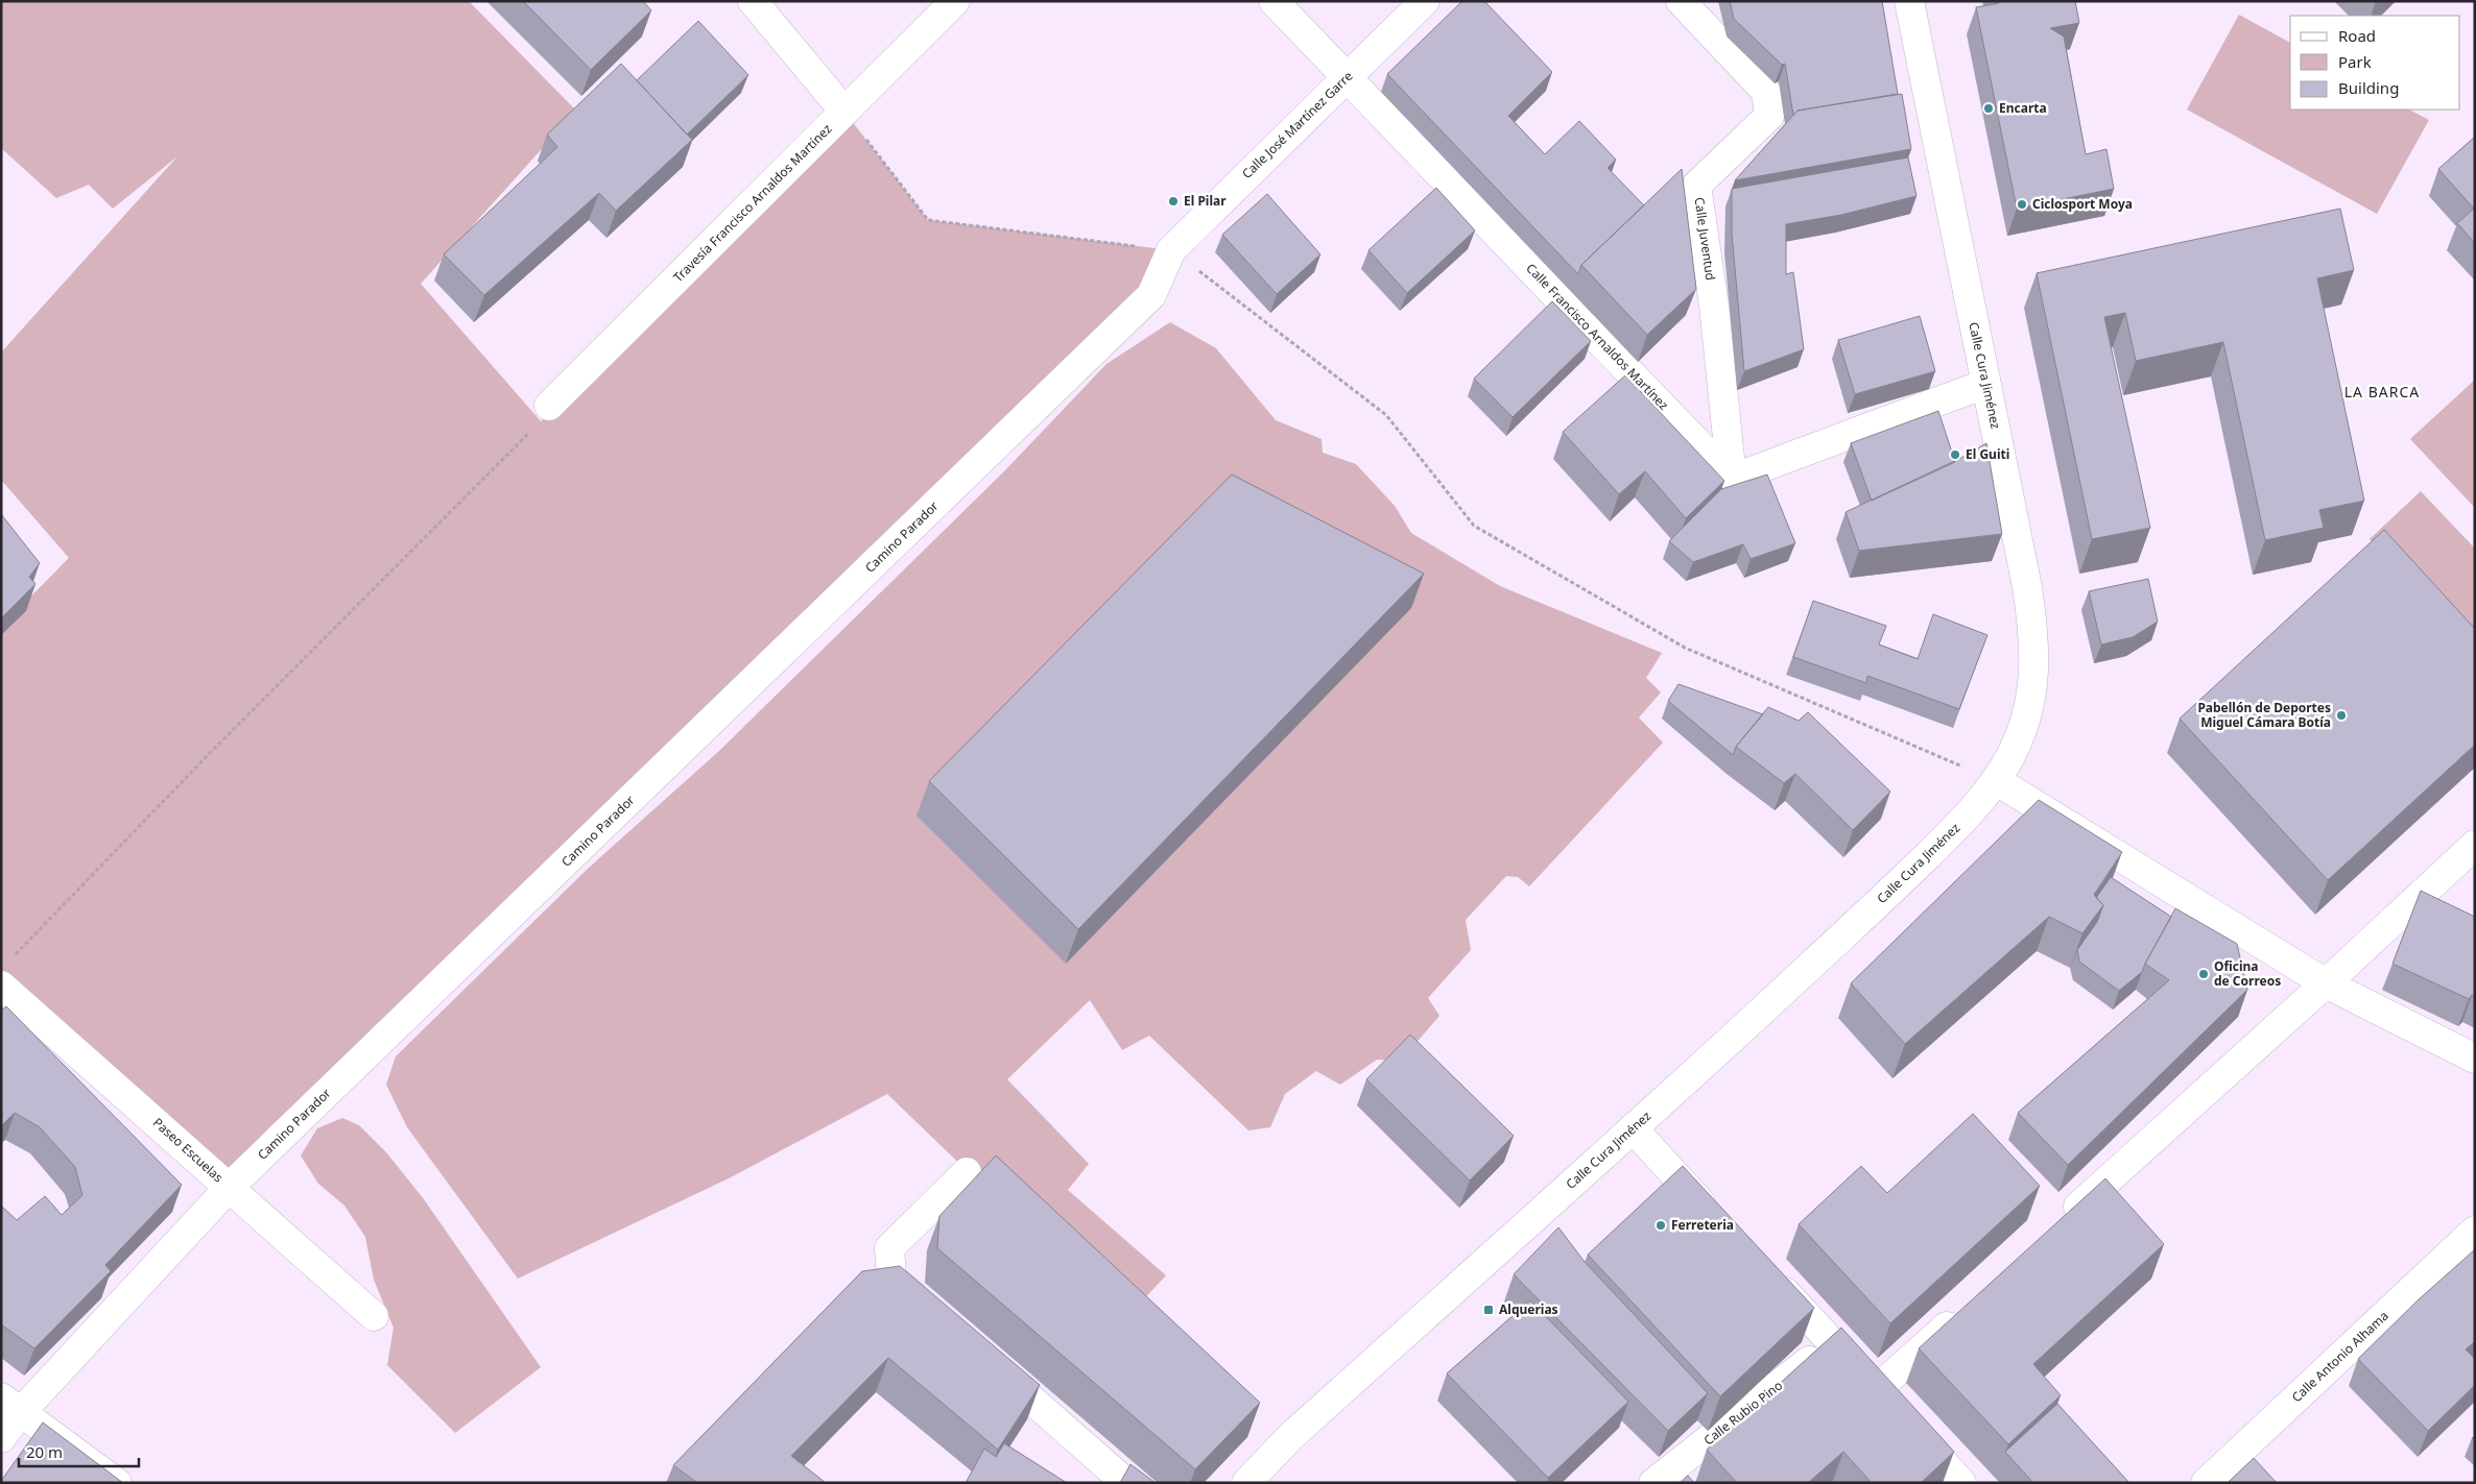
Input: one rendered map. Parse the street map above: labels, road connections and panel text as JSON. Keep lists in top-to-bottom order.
{
  "streets": {
    "street": [
      "Calle José Martínez Garre",
      "Travesía Francisco Arnaldos Martínez",
      "Calle Juventud",
      "Calle Francisco Arnaldos Martínez",
      "Calle Cura Jiménez",
      "Camino Parador",
      "Paseo Escuelas",
      "Calle Antonio Alhama",
      "Calle Rubio Pino"
    ]
  },
  "crossings": [
    ["Calle José Martínez Garre", "Calle Francisco Arnaldos Martínez"],
    ["Calle José Martínez Garre", "Camino Parador"],
    ["Calle Juventud", "Calle Francisco Arnaldos Martínez"],
    ["Camino Parador", "Paseo Escuelas"]
  ],
  "districts": ["LA BARCA"],
  "places": {
    "other": [
      "Encarta",
      "El Pilar",
      "Ciclosport Moya",
      "El Guiti",
      "Pabellón de Deportes Miguel Cámara Botía",
      "Oficina de Correos",
      "Ferreteria"
    ],
    "transit": ["Alquerias"]
  },
  "legend": ["Road", "Park", "Building"],
  "scale_bar": "20 m"
}
